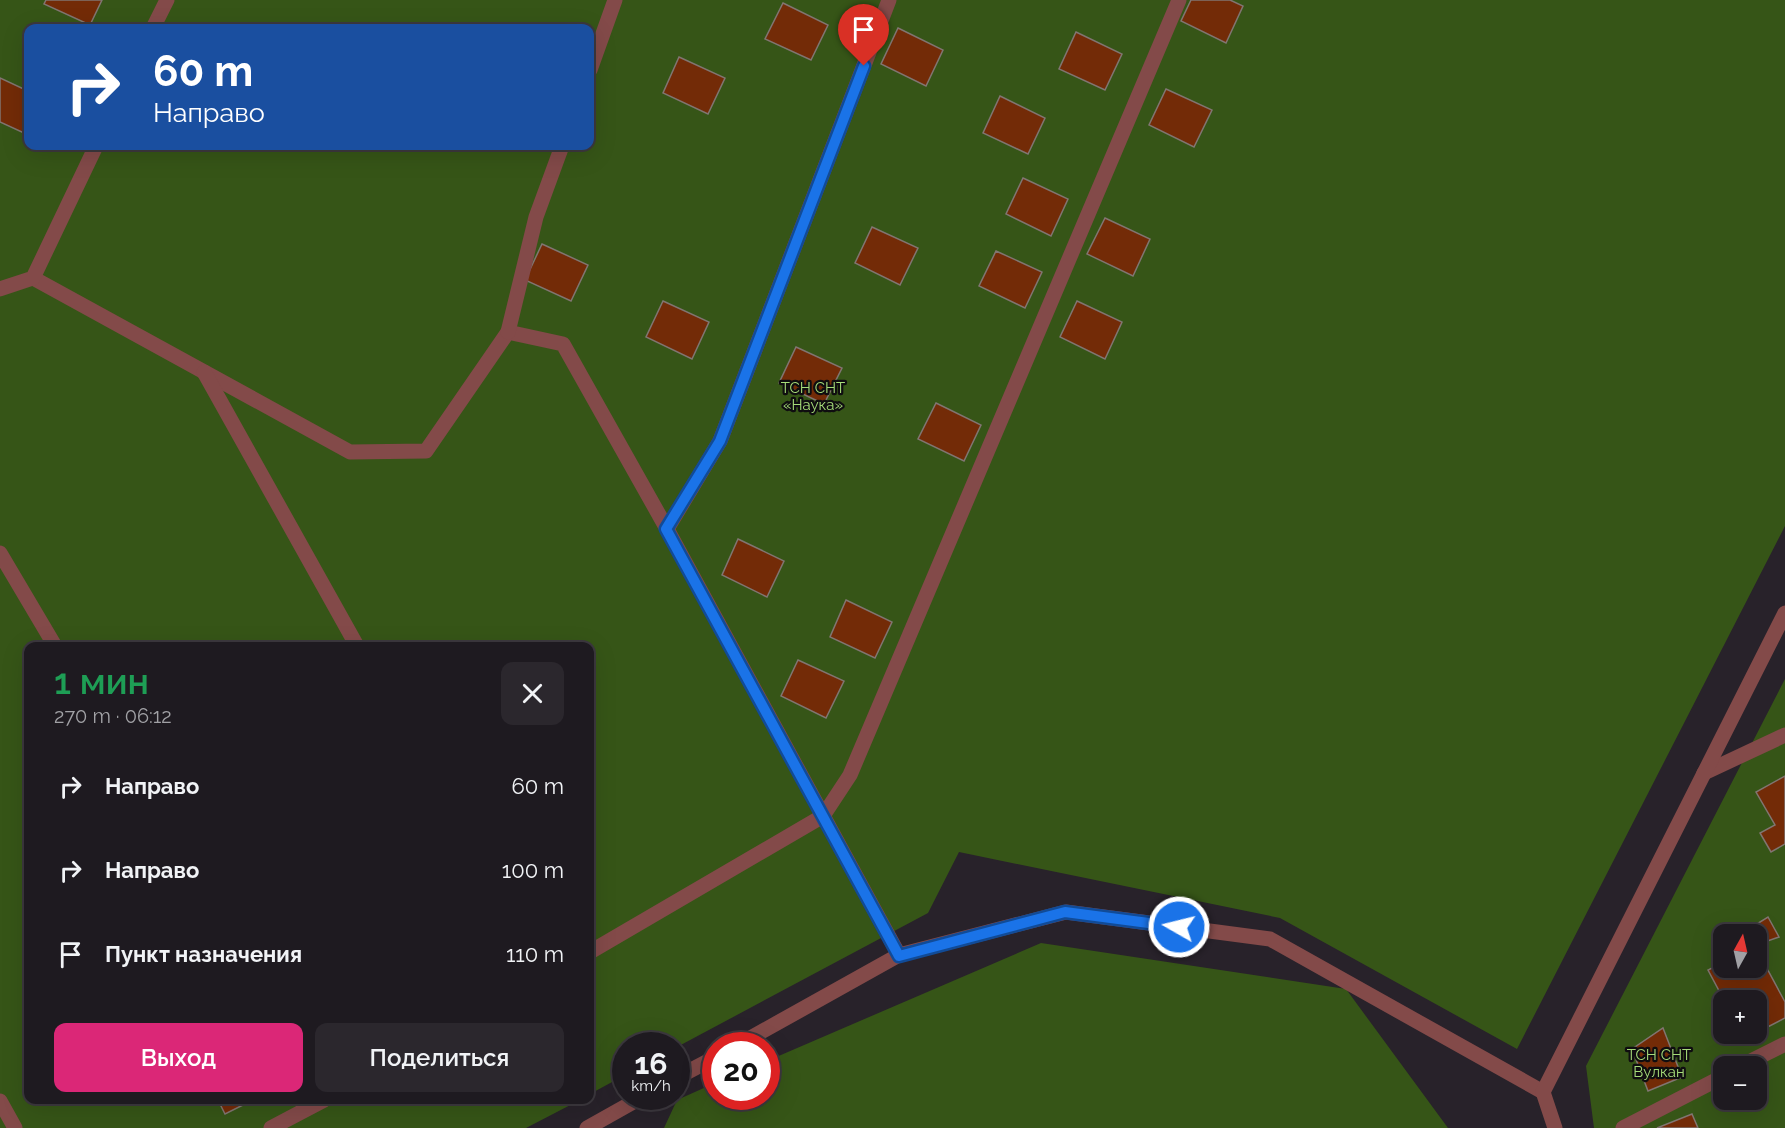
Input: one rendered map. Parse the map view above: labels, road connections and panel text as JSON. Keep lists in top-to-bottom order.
{
  "parks": ["ТСН СНТ «Наука»", "ТСН СНТ Вулкан"],
  "north": "top",
  "page": {
    "turn": ["60 m", "Направо"],
    "heading": ["1 мин", "270 m · 06:12"],
    "list": [
      {
        "name": "Направо",
        "value": "60 m"
      },
      {
        "name": "Направо",
        "value": "100 m"
      },
      {
        "name": "Пункт назначения",
        "value": "110 m"
      }
    ],
    "map_buttons": ["+", "−"],
    "buttons": ["Выход", "Поделиться"],
    "speed": "16 km/h",
    "limit": "20"
  }
}
